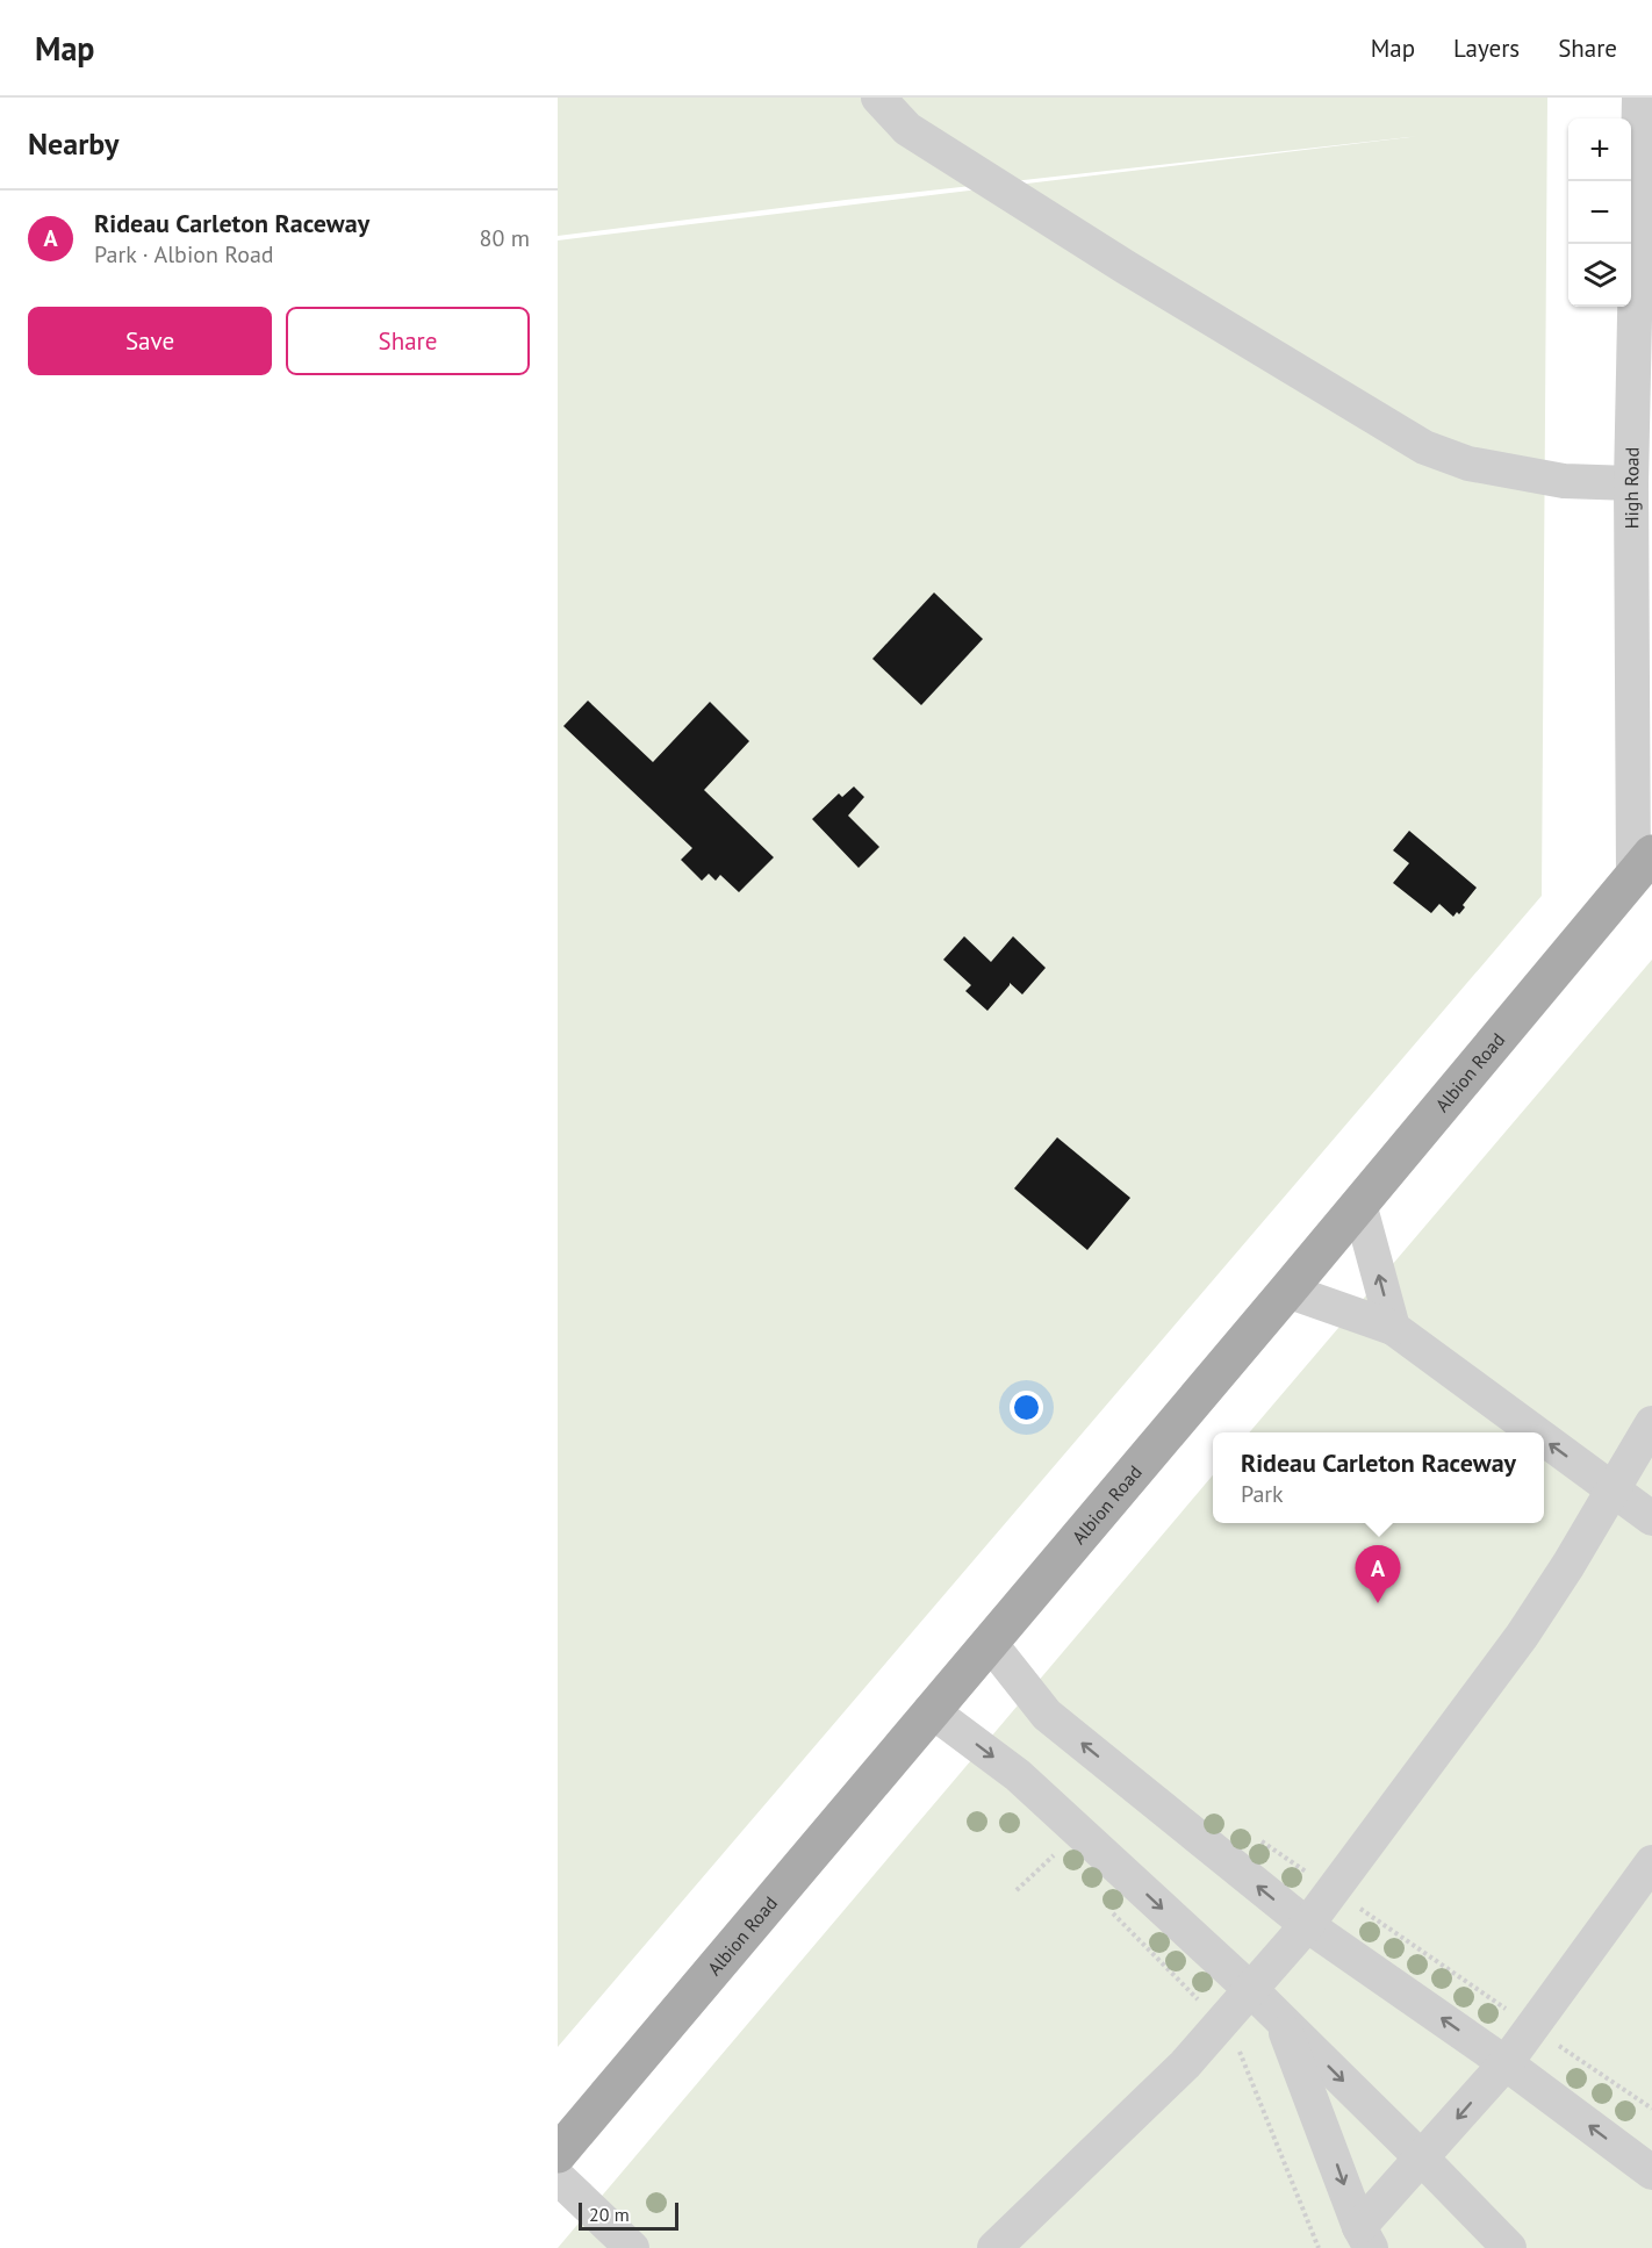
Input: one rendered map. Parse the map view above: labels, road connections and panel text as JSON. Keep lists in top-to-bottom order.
{
  "streets": {
    "main road": ["Albion Road"],
    "street": ["High Road"]
  },
  "crossings": [
    ["High Road", "Albion Road"]
  ],
  "scale_bar": "20 m",
  "page": {
    "header": "Map",
    "nav": ["Map", "Layers", "Share"],
    "heading": "Nearby",
    "map_buttons": ["+", "−"],
    "list": [
      {
        "mark": "A",
        "name": "Rideau Carleton Raceway",
        "note": "Park · Albion Road",
        "value": "80 m"
      }
    ],
    "buttons": ["Save", "Share"],
    "popup": ["Rideau Carleton Raceway", "Park"],
    "pins": "A",
    "scale": "20 m"
  }
}
